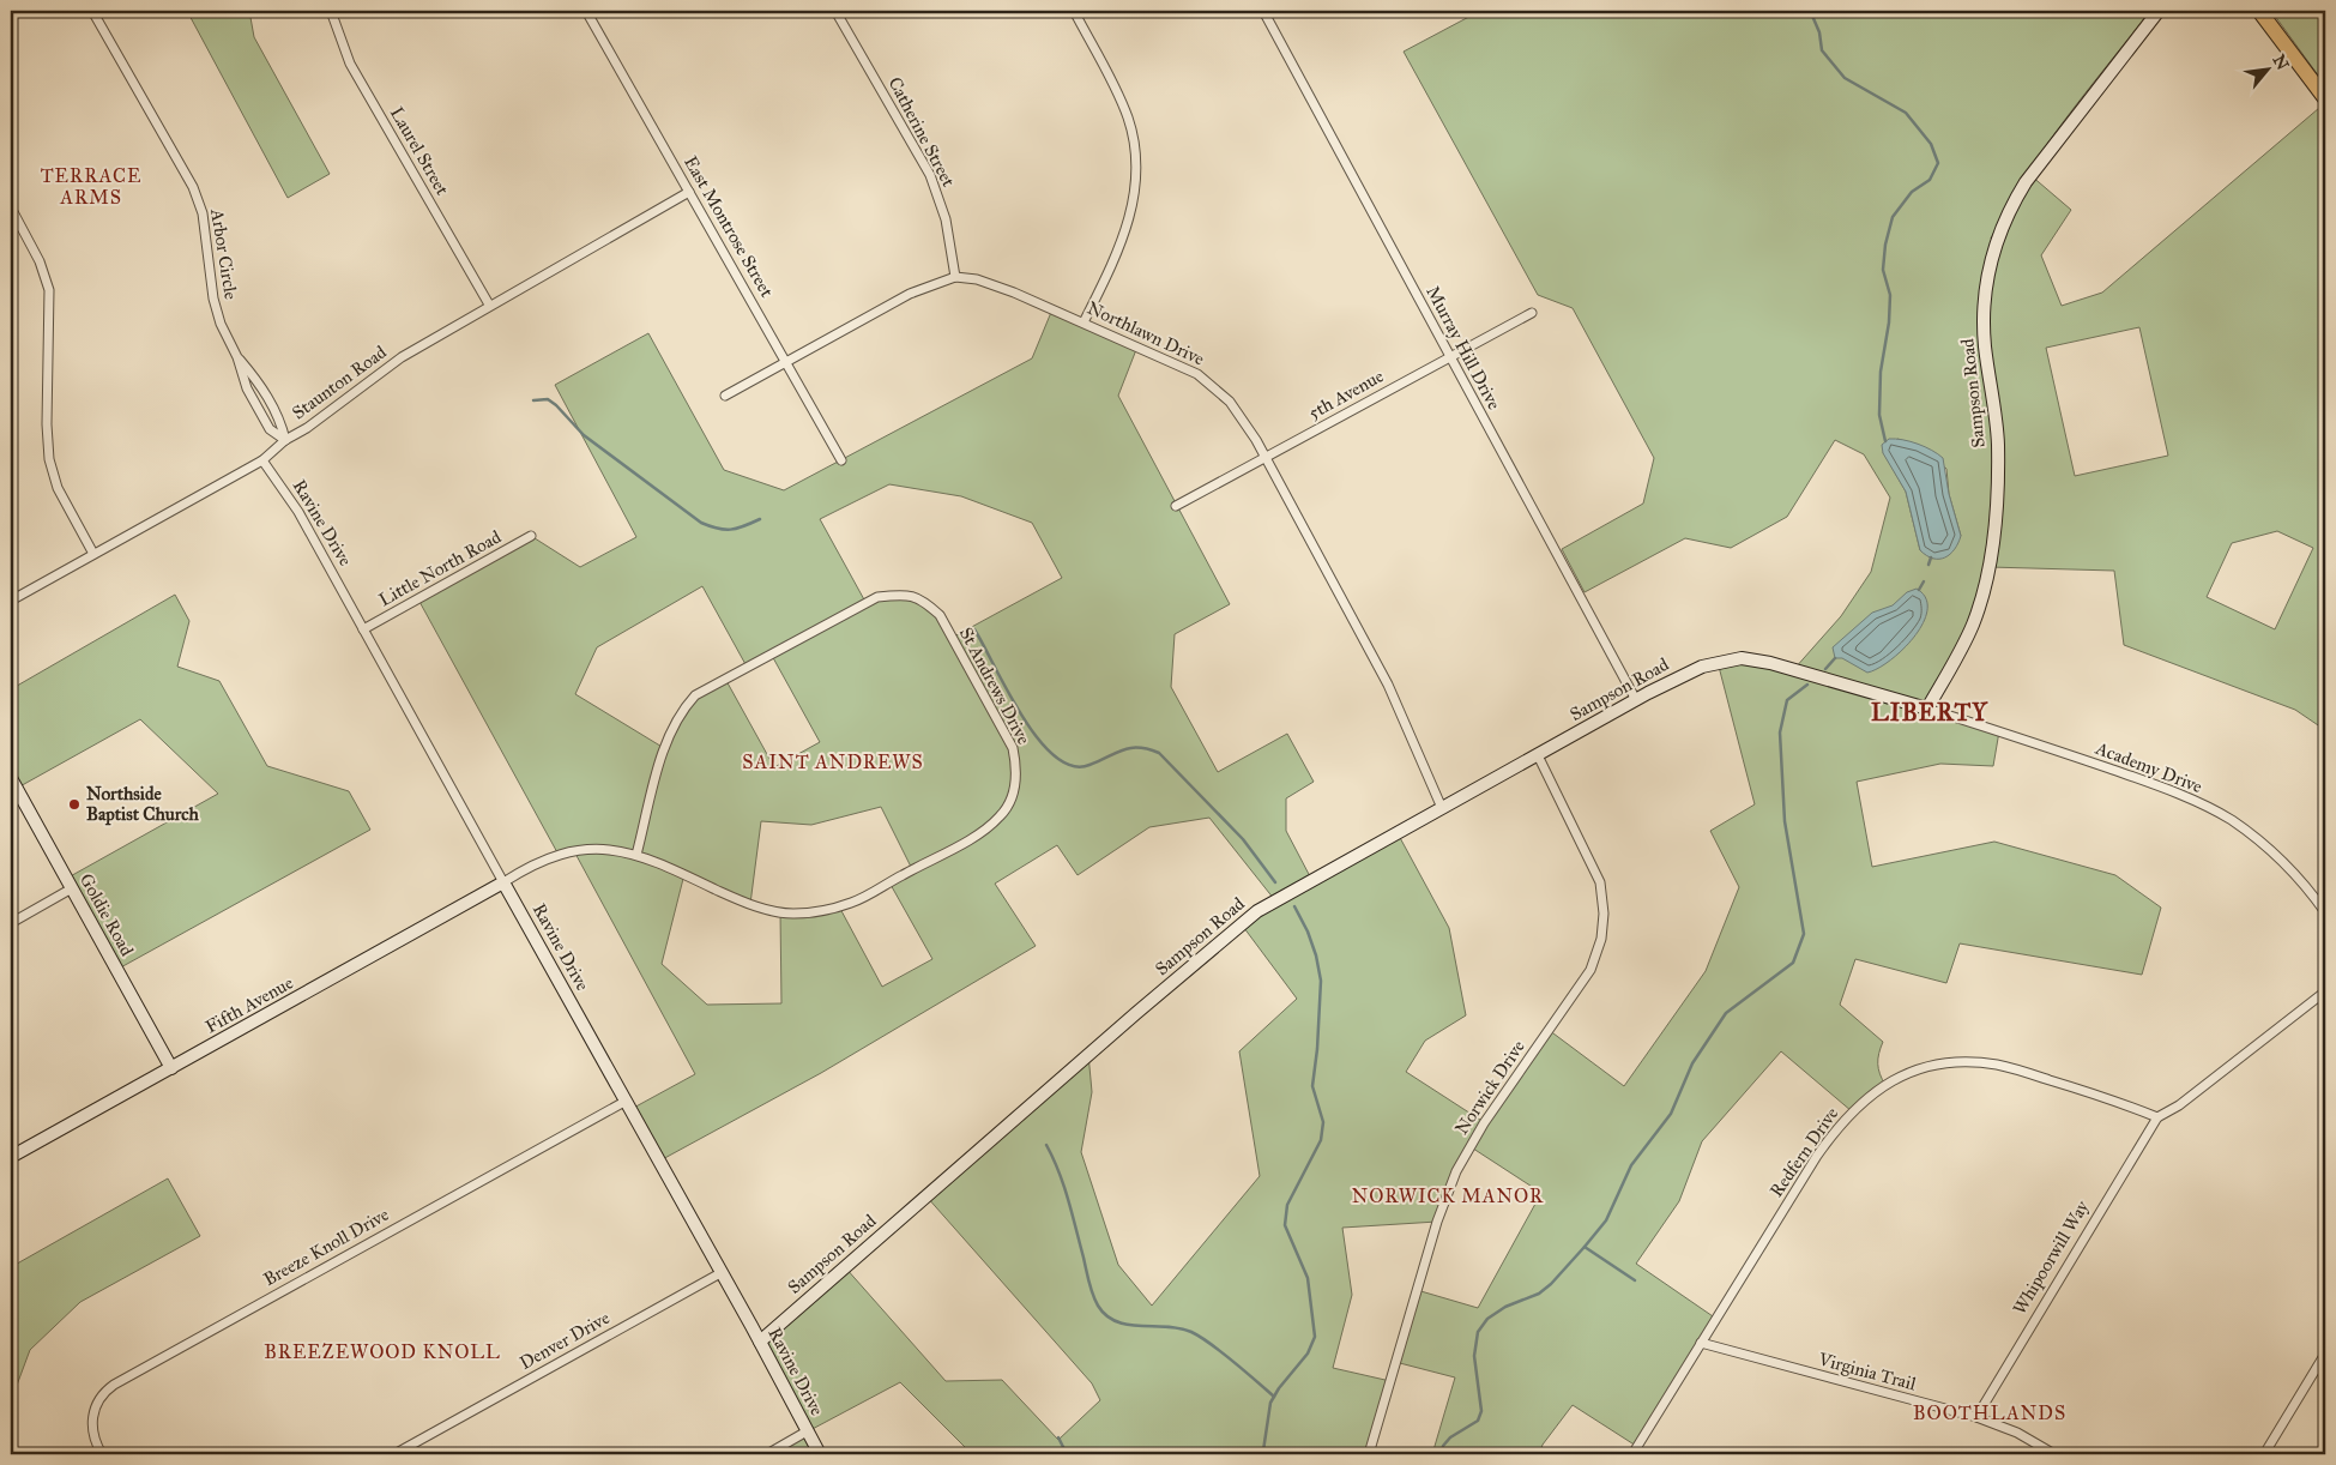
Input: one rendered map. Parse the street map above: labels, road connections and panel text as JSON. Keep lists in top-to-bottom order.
{
  "streets": {
    "street": [
      "Catherine Street",
      "Laurel Street",
      "East Montrose Street",
      "Arbor Circle",
      "Northlawn Drive",
      "Murray Hill Drive",
      "Staunton Road",
      "Sampson Road",
      "5th Avenue",
      "Ravine Drive",
      "Little North Road",
      "St Andrews Drive",
      "Academy Drive",
      "Goldie Road",
      "Fifth Avenue",
      "Norwick Drive",
      "Redfern Drive",
      "Breeze Knoll Drive",
      "Whipoorwill Way",
      "Denver Drive",
      "Virginia Trail"
    ]
  },
  "crossings": [
    ["Catherine Street", "Northlawn Drive"],
    ["Laurel Street", "Staunton Road"],
    ["East Montrose Street", "Staunton Road"],
    ["Arbor Circle", "Staunton Road"],
    ["Northlawn Drive", "Sampson Road"],
    ["Northlawn Drive", "5th Avenue"],
    ["Murray Hill Drive", "Sampson Road"],
    ["Murray Hill Drive", "5th Avenue"],
    ["Staunton Road", "Ravine Drive"],
    ["Sampson Road", "Ravine Drive"],
    ["Sampson Road", "Academy Drive"],
    ["Sampson Road", "Norwick Drive"],
    ["Ravine Drive", "Little North Road"],
    ["Ravine Drive", "St Andrews Drive"],
    ["Ravine Drive", "Fifth Avenue"],
    ["Ravine Drive", "Breeze Knoll Drive"],
    ["Ravine Drive", "Denver Drive"],
    ["St Andrews Drive", "Fifth Avenue"],
    ["Goldie Road", "Fifth Avenue"],
    ["Redfern Drive", "Whipoorwill Way"],
    ["Redfern Drive", "Virginia Trail"],
    ["Whipoorwill Way", "Virginia Trail"]
  ],
  "districts": [
    "TERRACE ARMS",
    "LIBERTY",
    "SAINT ANDREWS",
    "NORWICK MANOR",
    "BREEZEWOOD KNOLL",
    "BOOTHLANDS"
  ],
  "places": ["Northside Baptist Church"],
  "north": "top right"
}
